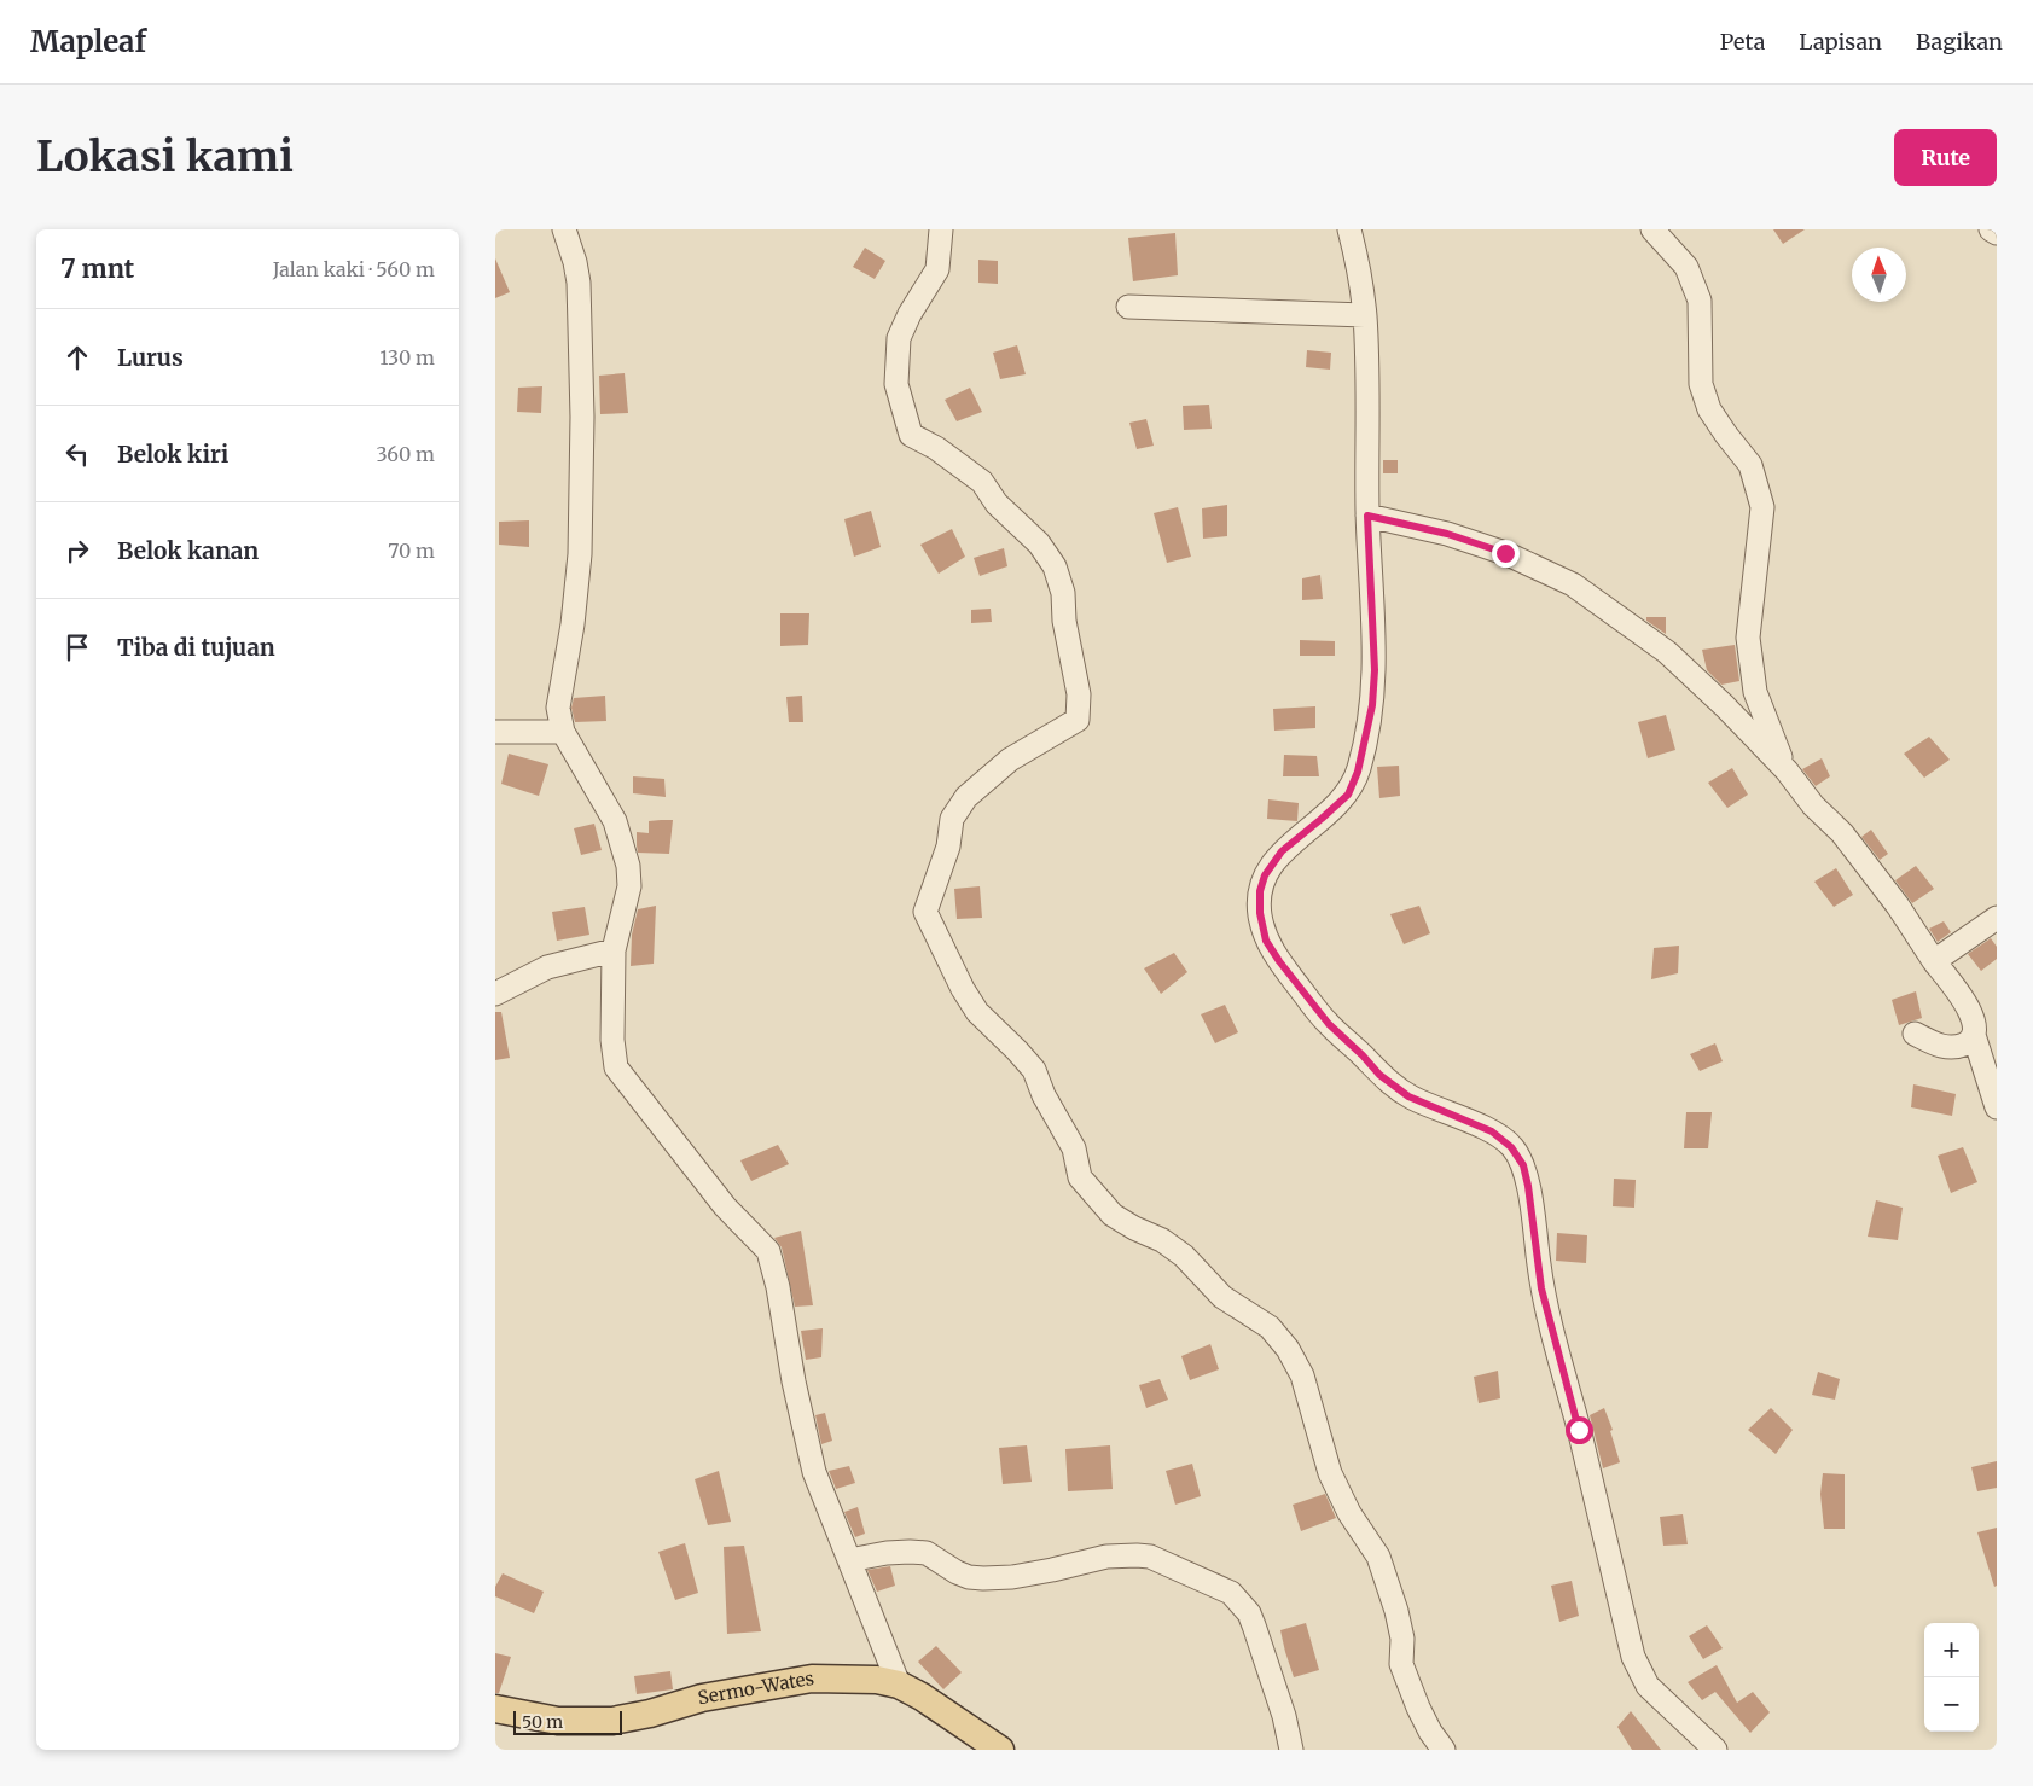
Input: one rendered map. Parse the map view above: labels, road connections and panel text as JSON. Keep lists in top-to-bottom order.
{
  "streets": {
    "main road": ["Sermo-Wates"]
  },
  "scale_bar": "50 m",
  "north": "top",
  "page": {
    "header": "Mapleaf",
    "nav": ["Peta", "Lapisan", "Bagikan"],
    "buttons": "Rute",
    "title": "Lokasi kami",
    "heading": ["7 mnt", "Jalan kaki · 560 m"],
    "list": [
      ["Lurus", "130 m"],
      ["Belok kiri", "360 m"],
      ["Belok kanan", "70 m"],
      "Tiba di tujuan"
    ],
    "map_buttons": ["+", "−"],
    "scale": "50 m"
  }
}
